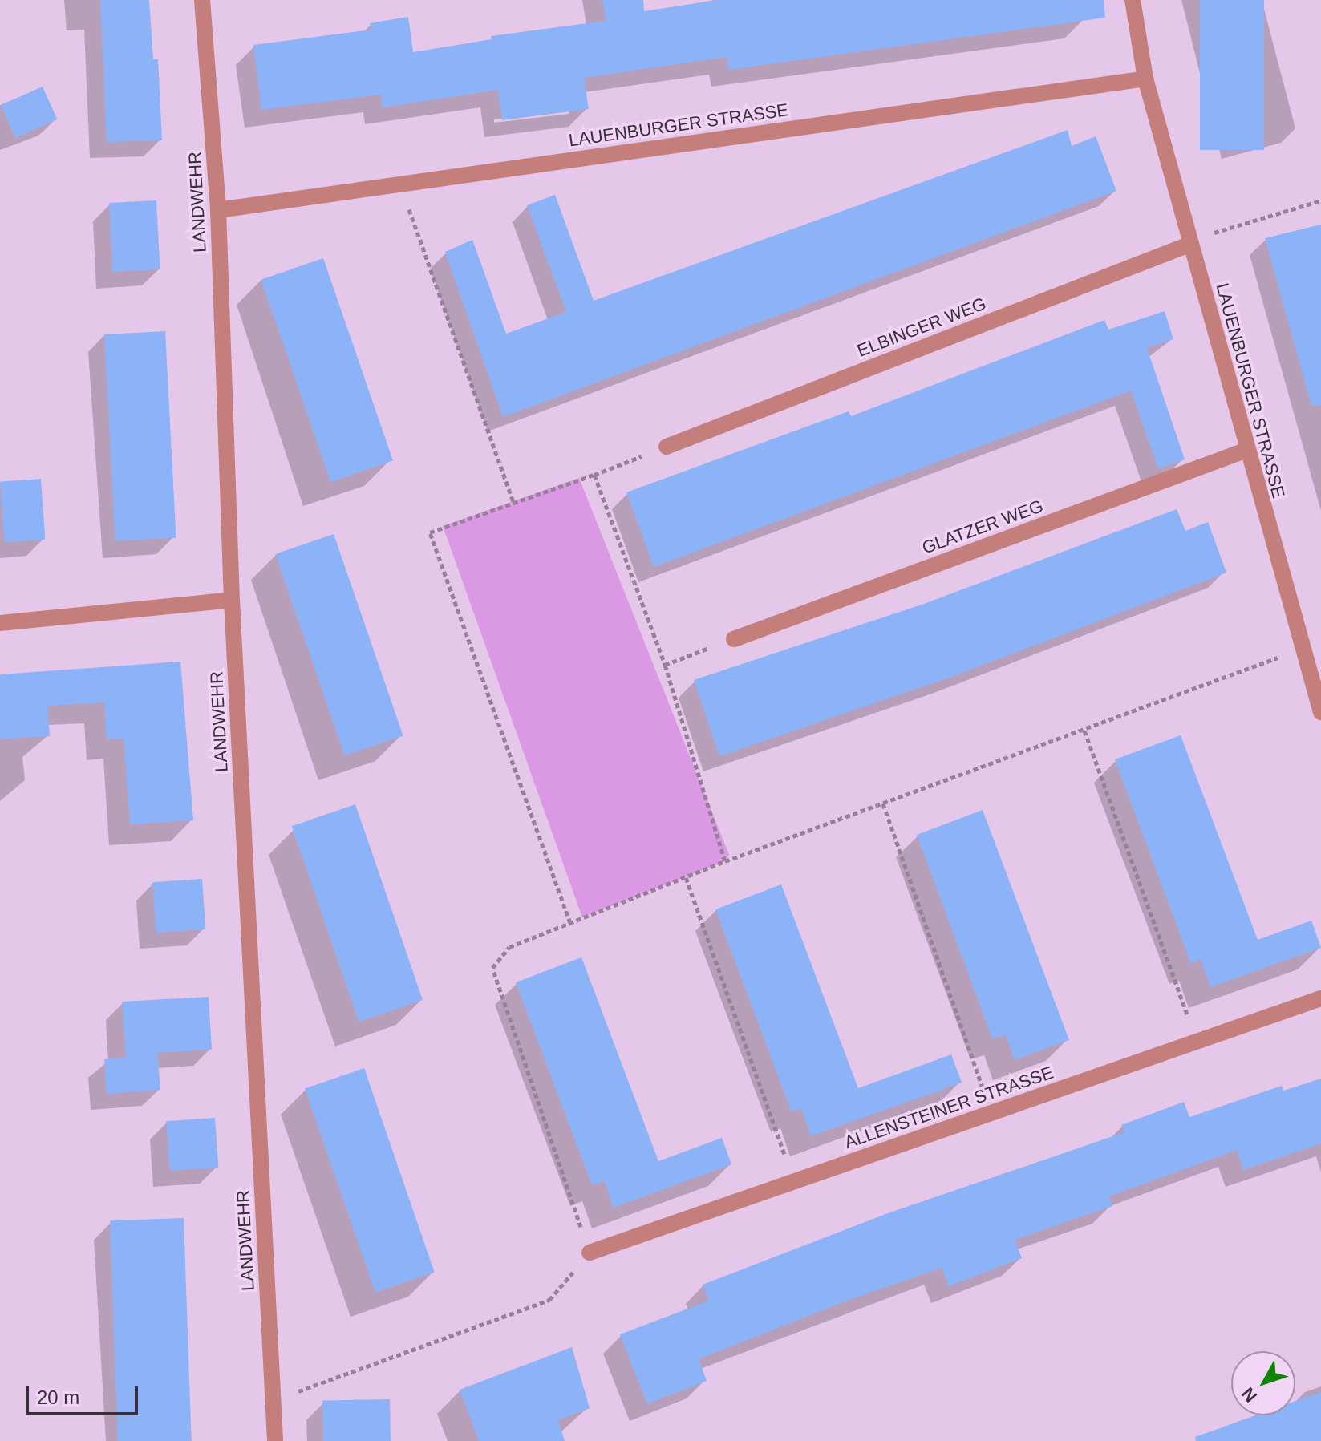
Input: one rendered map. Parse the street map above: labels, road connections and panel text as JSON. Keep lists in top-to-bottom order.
{
  "streets": {
    "street": [
      "LAUENBURGER STRASSE",
      "LANDWEHR",
      "ELBINGER WEG",
      "GLATZER WEG",
      "ALLENSTEINER STRASSE"
    ]
  },
  "crossings": [
    ["LAUENBURGER STRASSE", "LANDWEHR"],
    ["LAUENBURGER STRASSE", "ELBINGER WEG"],
    ["LAUENBURGER STRASSE", "GLATZER WEG"]
  ],
  "scale_bar": "20 m",
  "north": "bottom left"
}
